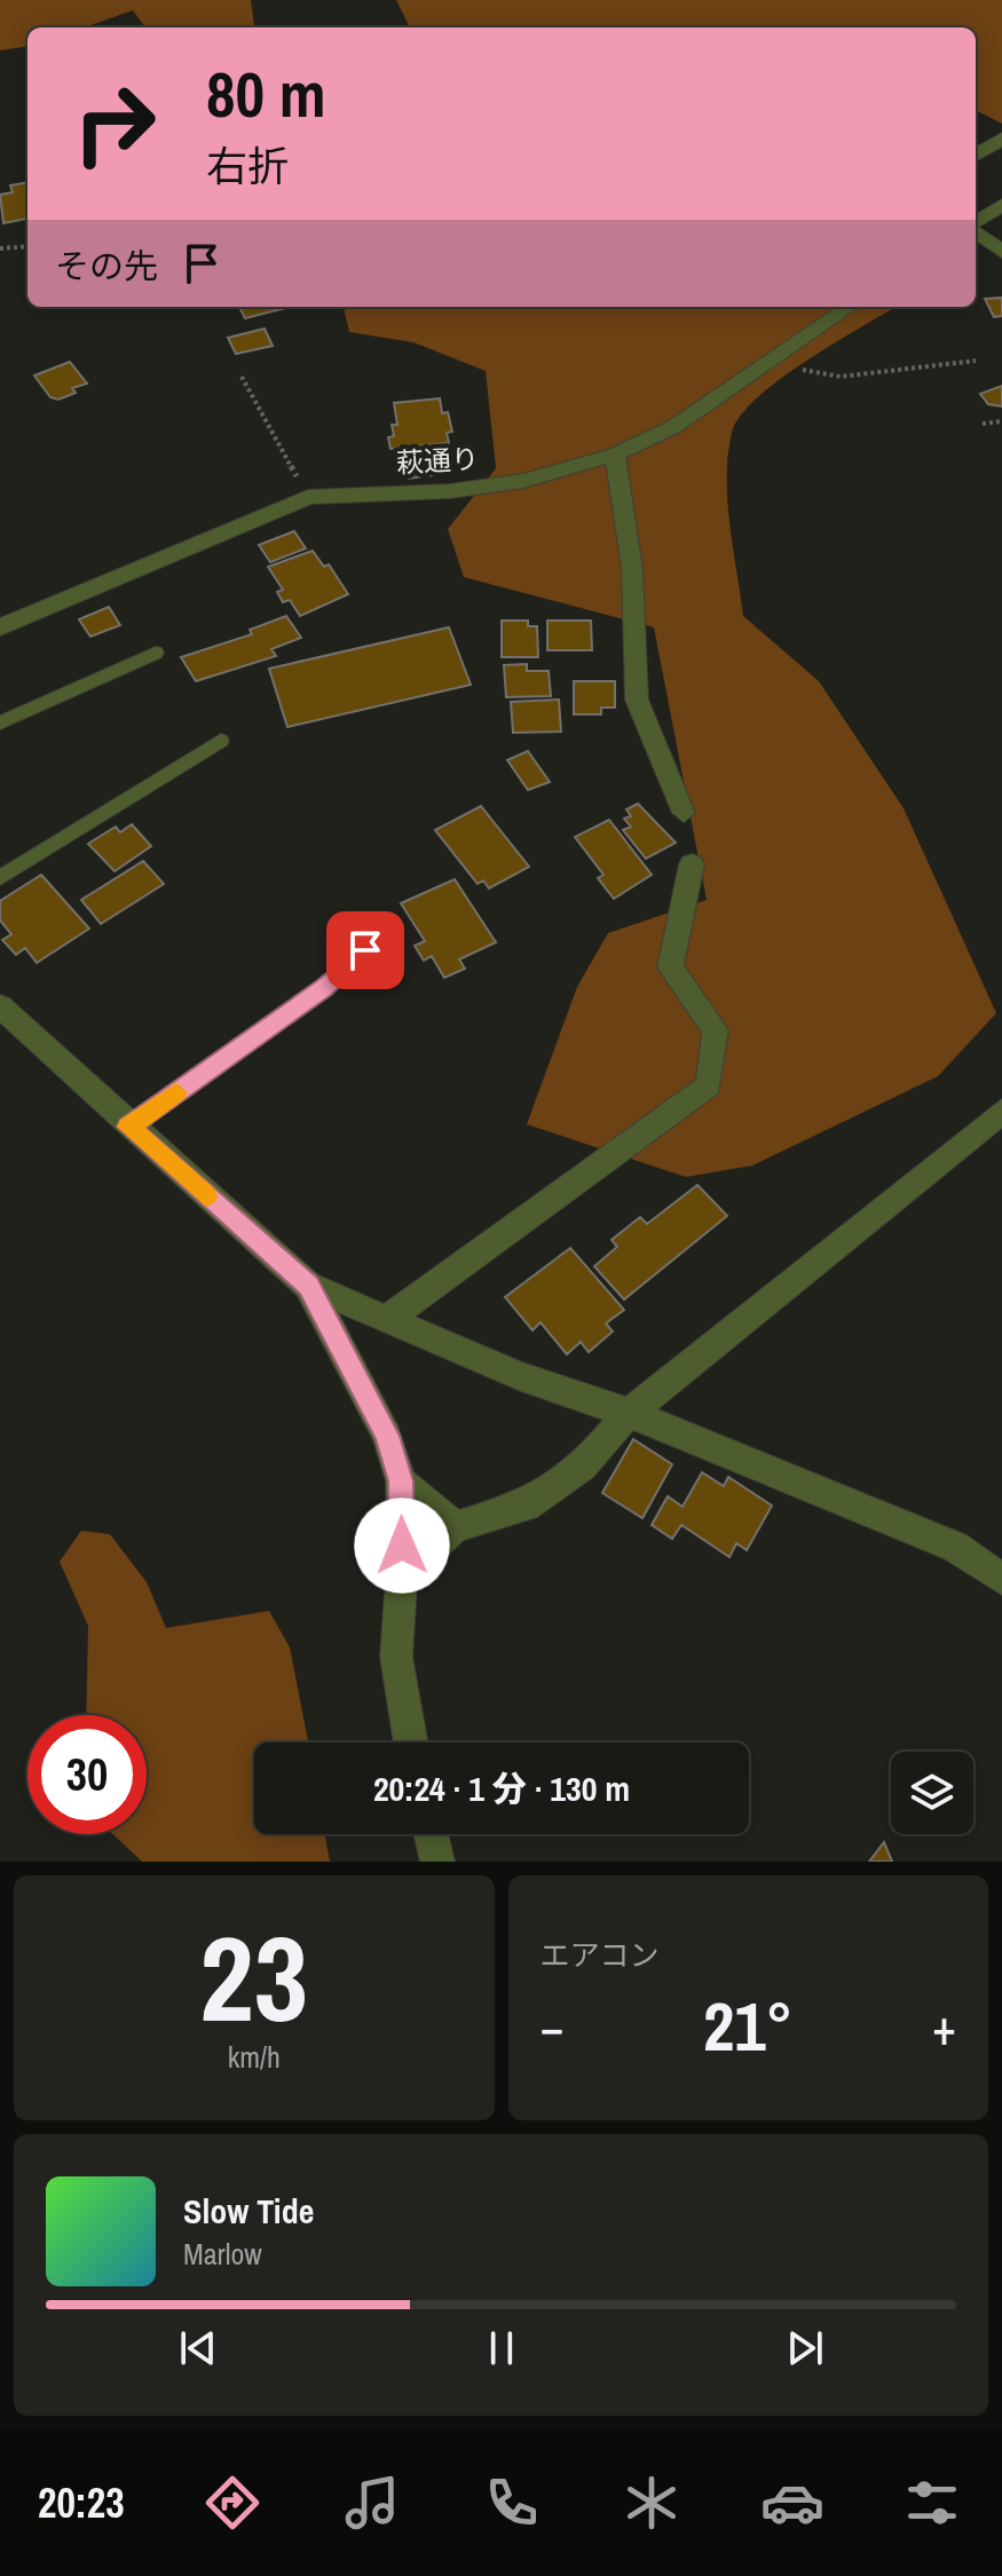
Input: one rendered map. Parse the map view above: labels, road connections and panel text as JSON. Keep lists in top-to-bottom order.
{
  "streets": {
    "street": ["萩通り"]
  },
  "page": {
    "turn": ["80 m", "右折"],
    "then": "その先",
    "limit": "30",
    "trip": "20:24 · 1 分 · 130 m",
    "tile": [
      ["23", "km/h"],
      "エアコン"
    ],
    "heat": ["−", "21°", "+"],
    "song": ["Slow Tide", "Marlow"],
    "tabs": "20:23"
  }
}
